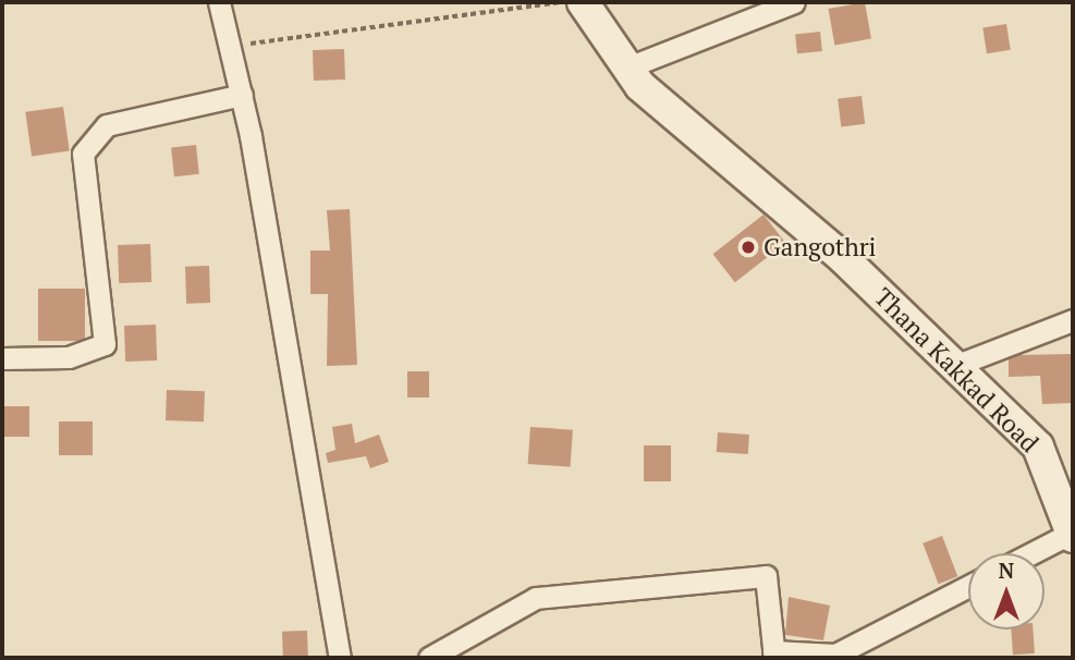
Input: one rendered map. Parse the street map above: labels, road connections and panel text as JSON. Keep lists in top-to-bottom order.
{
  "streets": {
    "main road": ["Thana Kakkad Road"]
  },
  "places": ["Gangothri"],
  "north": "top"
}
